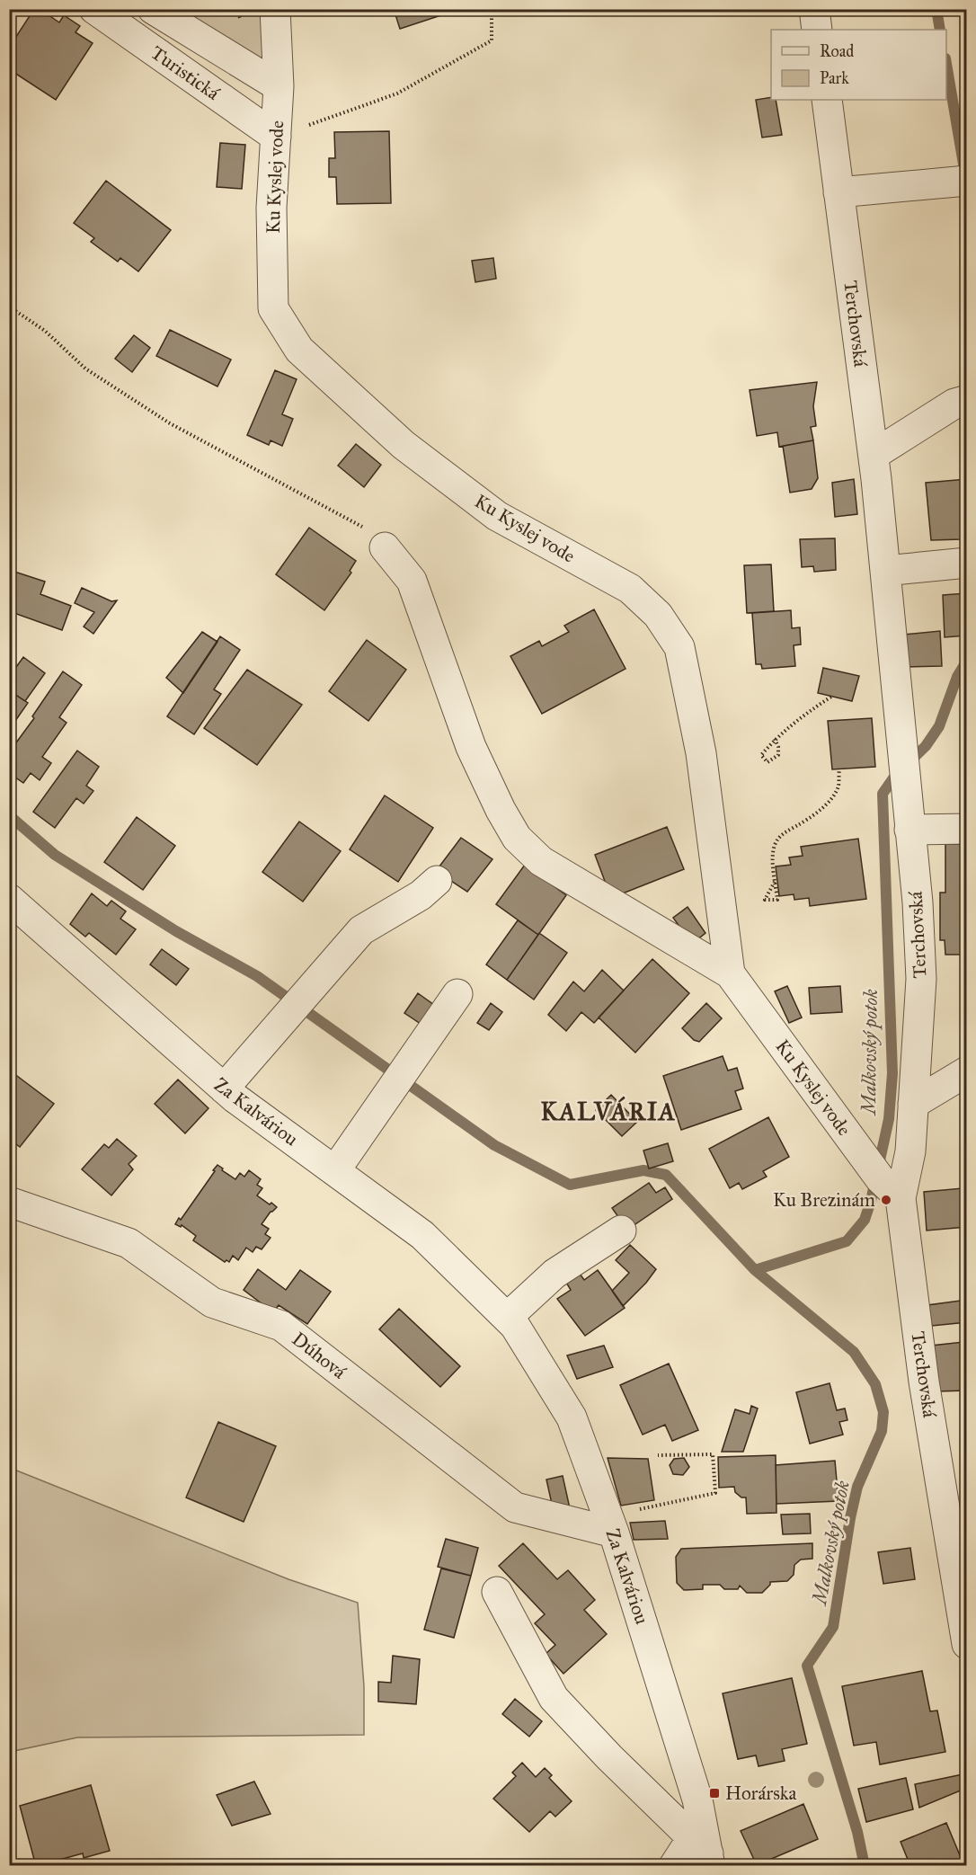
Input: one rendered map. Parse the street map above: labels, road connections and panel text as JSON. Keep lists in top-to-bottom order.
{
  "streets": {
    "street": [
      "Turistická",
      "Ku Kyslej vode",
      "Terchovská",
      "Za Kalváriou",
      "Dúhová"
    ]
  },
  "crossings": [
    ["Turistická", "Ku Kyslej vode"],
    ["Ku Kyslej vode", "Terchovská"],
    ["Za Kalváriou", "Dúhová"]
  ],
  "districts": ["KALVÁRIA"],
  "water": ["Malkovský potok"],
  "places": {
    "other": ["Ku Brezinám"],
    "transit": ["Horárska"]
  },
  "legend": ["Road", "Park"]
}
